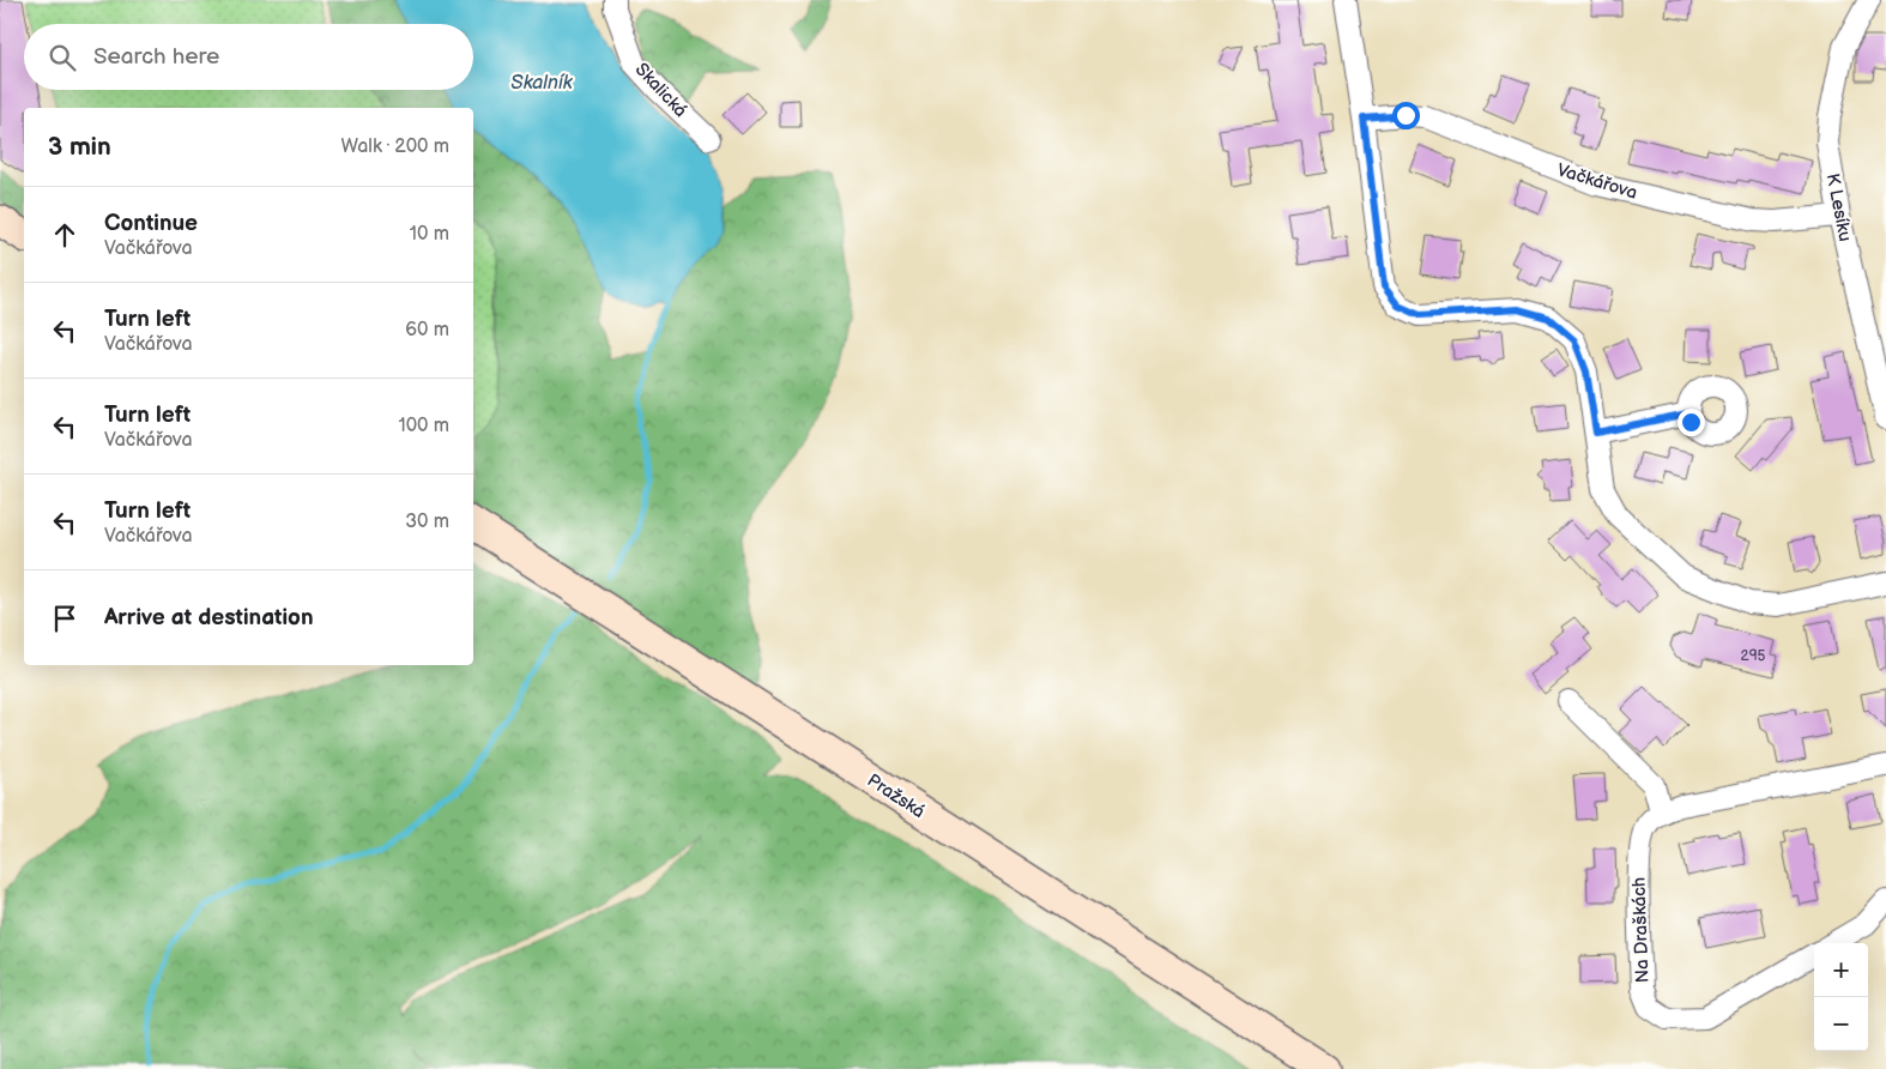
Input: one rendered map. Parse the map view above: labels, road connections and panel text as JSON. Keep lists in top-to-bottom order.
{
  "streets": {
    "main road": ["Pražská"],
    "street": [
      "Skalická",
      "Vačkářova",
      "K Lesíku",
      "Na Draškách"
    ]
  },
  "crossings": [
    ["Vačkářova", "K Lesíku"]
  ],
  "water": ["Skalník"],
  "house_numbers": ["295"],
  "page": {
    "search": "Search here",
    "heading": ["3 min", "Walk · 200 m"],
    "list": [
      ["Continue", "Vačkářova", "10 m"],
      ["Turn left", "Vačkářova", "60 m"],
      ["Turn left", "Vačkářova", "100 m"],
      ["Turn left", "Vačkářova", "30 m"],
      "Arrive at destination"
    ],
    "map_buttons": ["+", "−"]
  }
}
